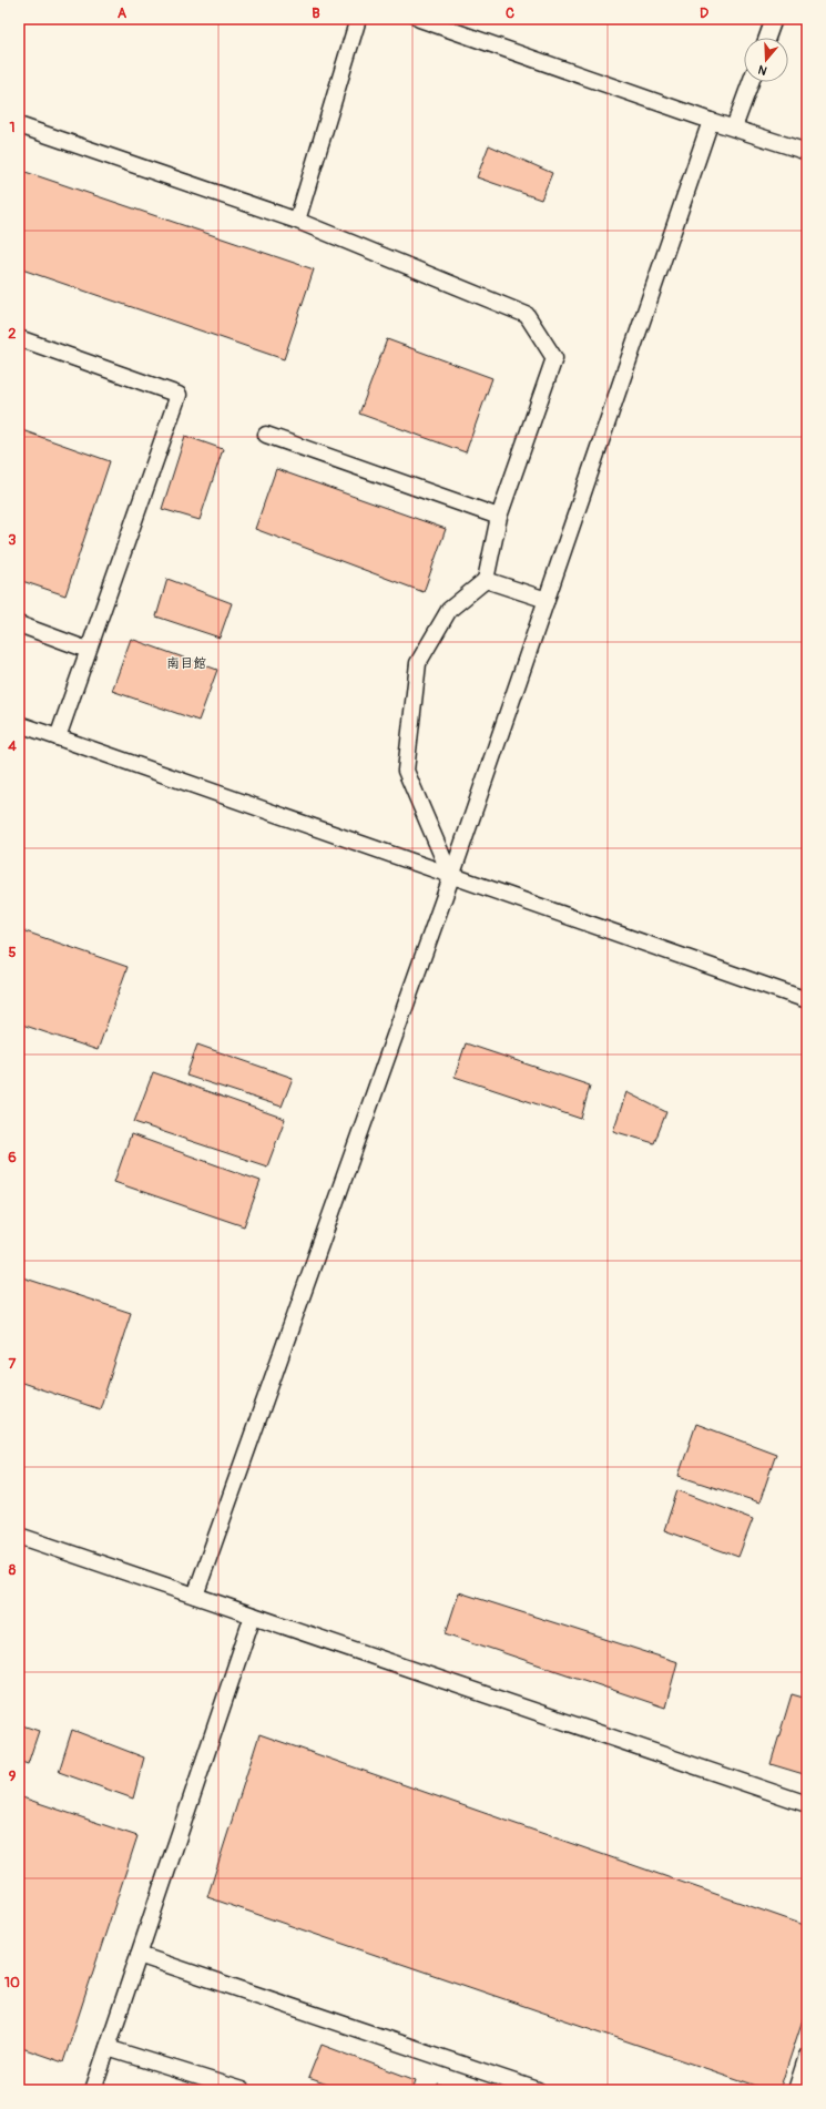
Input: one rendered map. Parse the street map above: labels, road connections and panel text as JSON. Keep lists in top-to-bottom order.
{
  "districts": ["南目館"],
  "north": "bottom",
  "grid": {
    "columns": [
      "A",
      "B",
      "C",
      "D"
    ],
    "rows": [
      "1",
      "2",
      "3",
      "4",
      "5",
      "6",
      "7",
      "8",
      "9",
      "10"
    ]
  }
}
